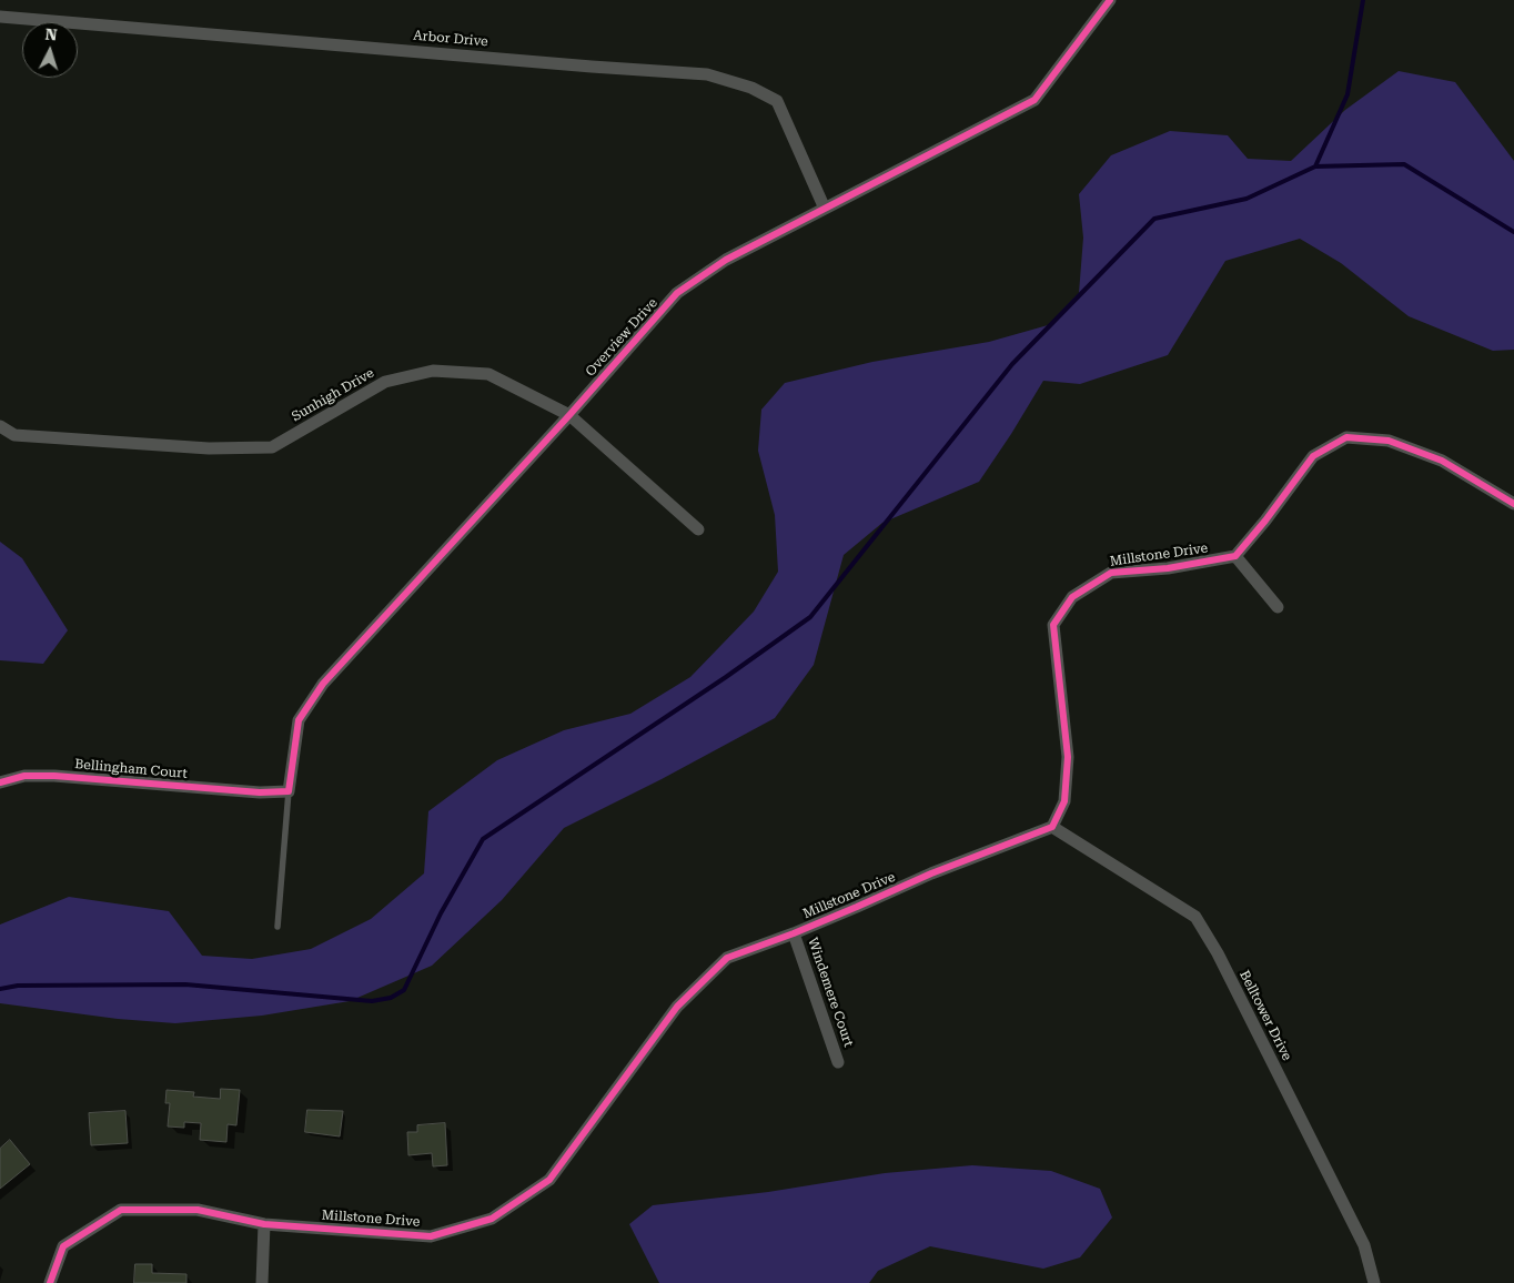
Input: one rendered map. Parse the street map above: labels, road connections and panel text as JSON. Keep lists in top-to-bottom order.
{
  "streets": {
    "street": [
      "Arbor Drive",
      "Overview Drive",
      "Sunhigh Drive",
      "Millstone Drive",
      "Bellingham Court",
      "Windemere Court",
      "Belltower Drive"
    ]
  },
  "crossings": [
    ["Arbor Drive", "Overview Drive"],
    ["Overview Drive", "Sunhigh Drive"],
    ["Overview Drive", "Bellingham Court"],
    ["Millstone Drive", "Windemere Court"],
    ["Millstone Drive", "Belltower Drive"]
  ],
  "north": "top"
}
